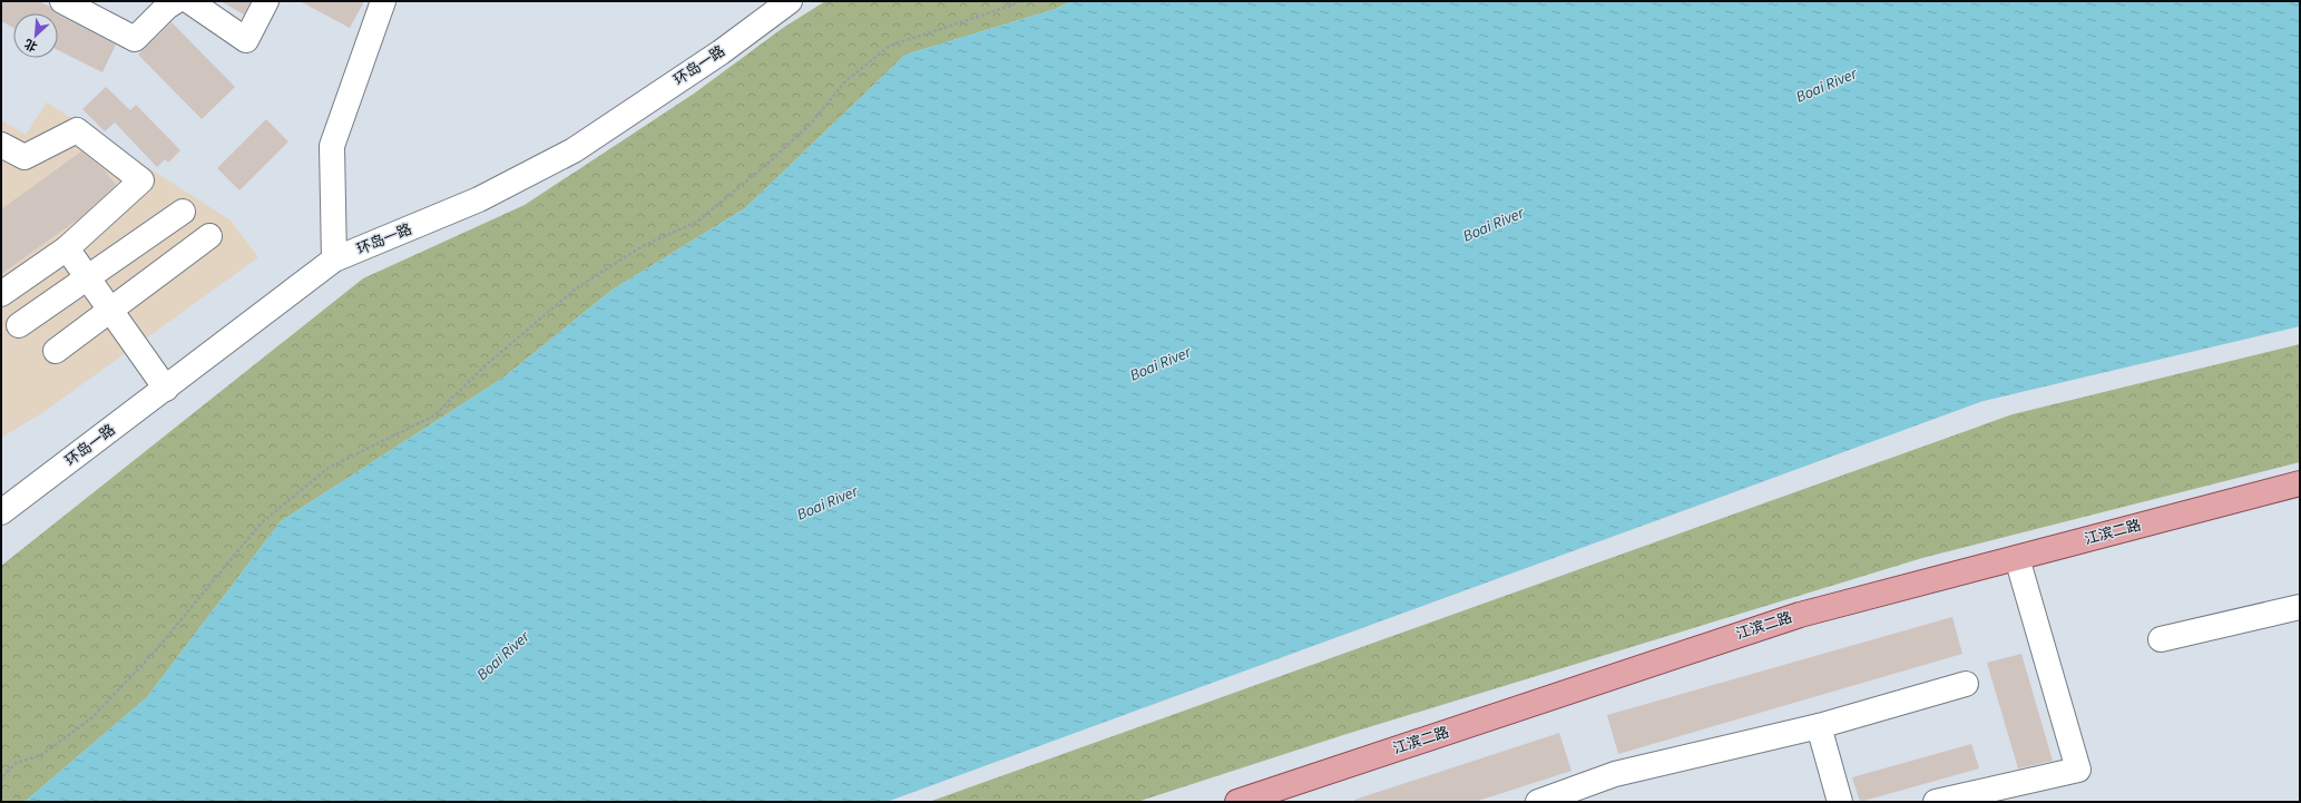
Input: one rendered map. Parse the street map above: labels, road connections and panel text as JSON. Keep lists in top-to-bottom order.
{
  "streets": {
    "main road": ["江滨二路"],
    "street": ["环岛一路"]
  },
  "water": ["Boai River"],
  "north": "bottom left"
}
